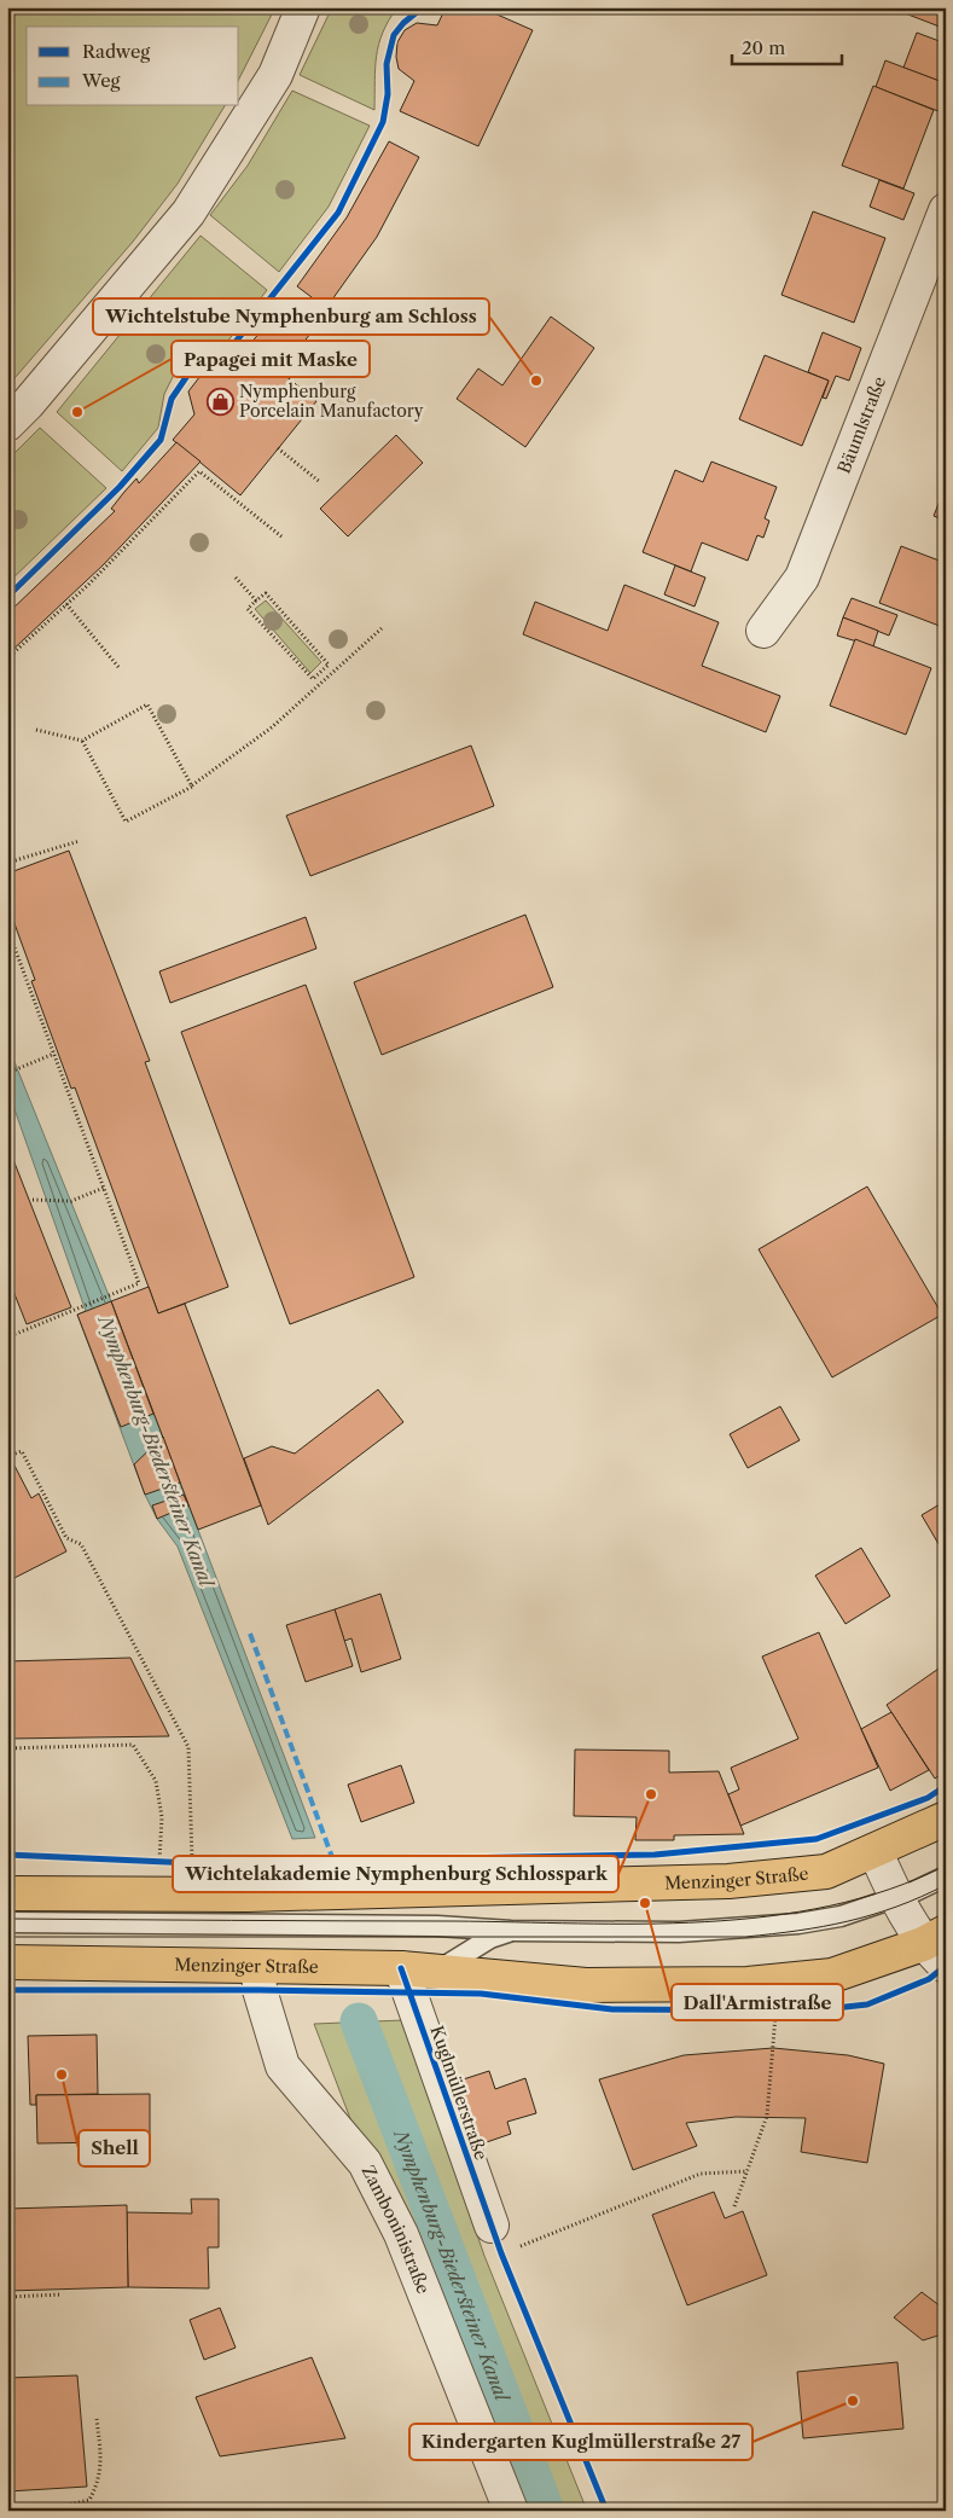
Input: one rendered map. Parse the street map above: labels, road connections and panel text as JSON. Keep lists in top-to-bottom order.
{
  "streets": {
    "main road": ["Menzinger Straße"],
    "street": ["Bäumlstraße", "Kuglmüllerstraße", "Zamboninistraße"]
  },
  "crossings": [
    ["Menzinger Straße", "Kuglmüllerstraße"],
    ["Menzinger Straße", "Zamboninistraße"]
  ],
  "water": ["Nymphenburg-Biedersteiner Kanal"],
  "places": {
    "other": [
      "Wichtelstube Nymphenburg am Schloss",
      "Papagei mit Maske",
      "Wichtelakademie Nymphenburg Schlosspark",
      "Dall'Armistraße",
      "Shell",
      "Kindergarten Kuglmüllerstraße 27"
    ],
    "shop": ["Nymphenburg Porcelain Manufactory"]
  },
  "legend": ["Radweg", "Weg"],
  "scale_bar": "20 m"
}
